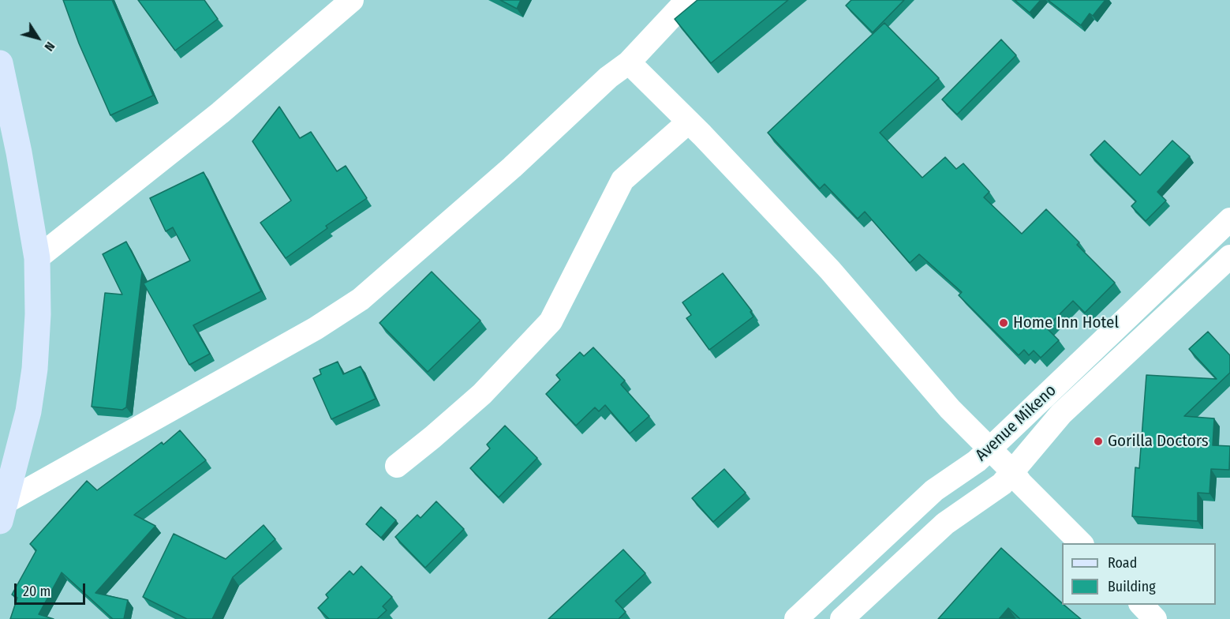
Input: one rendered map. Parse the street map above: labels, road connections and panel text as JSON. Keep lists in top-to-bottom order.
{
  "streets": {
    "street": ["Avenue Mikeno"]
  },
  "places": ["Home Inn Hotel", "Gorilla Doctors"],
  "legend": ["Road", "Building"],
  "scale_bar": "20 m",
  "north": "bottom right"
}
